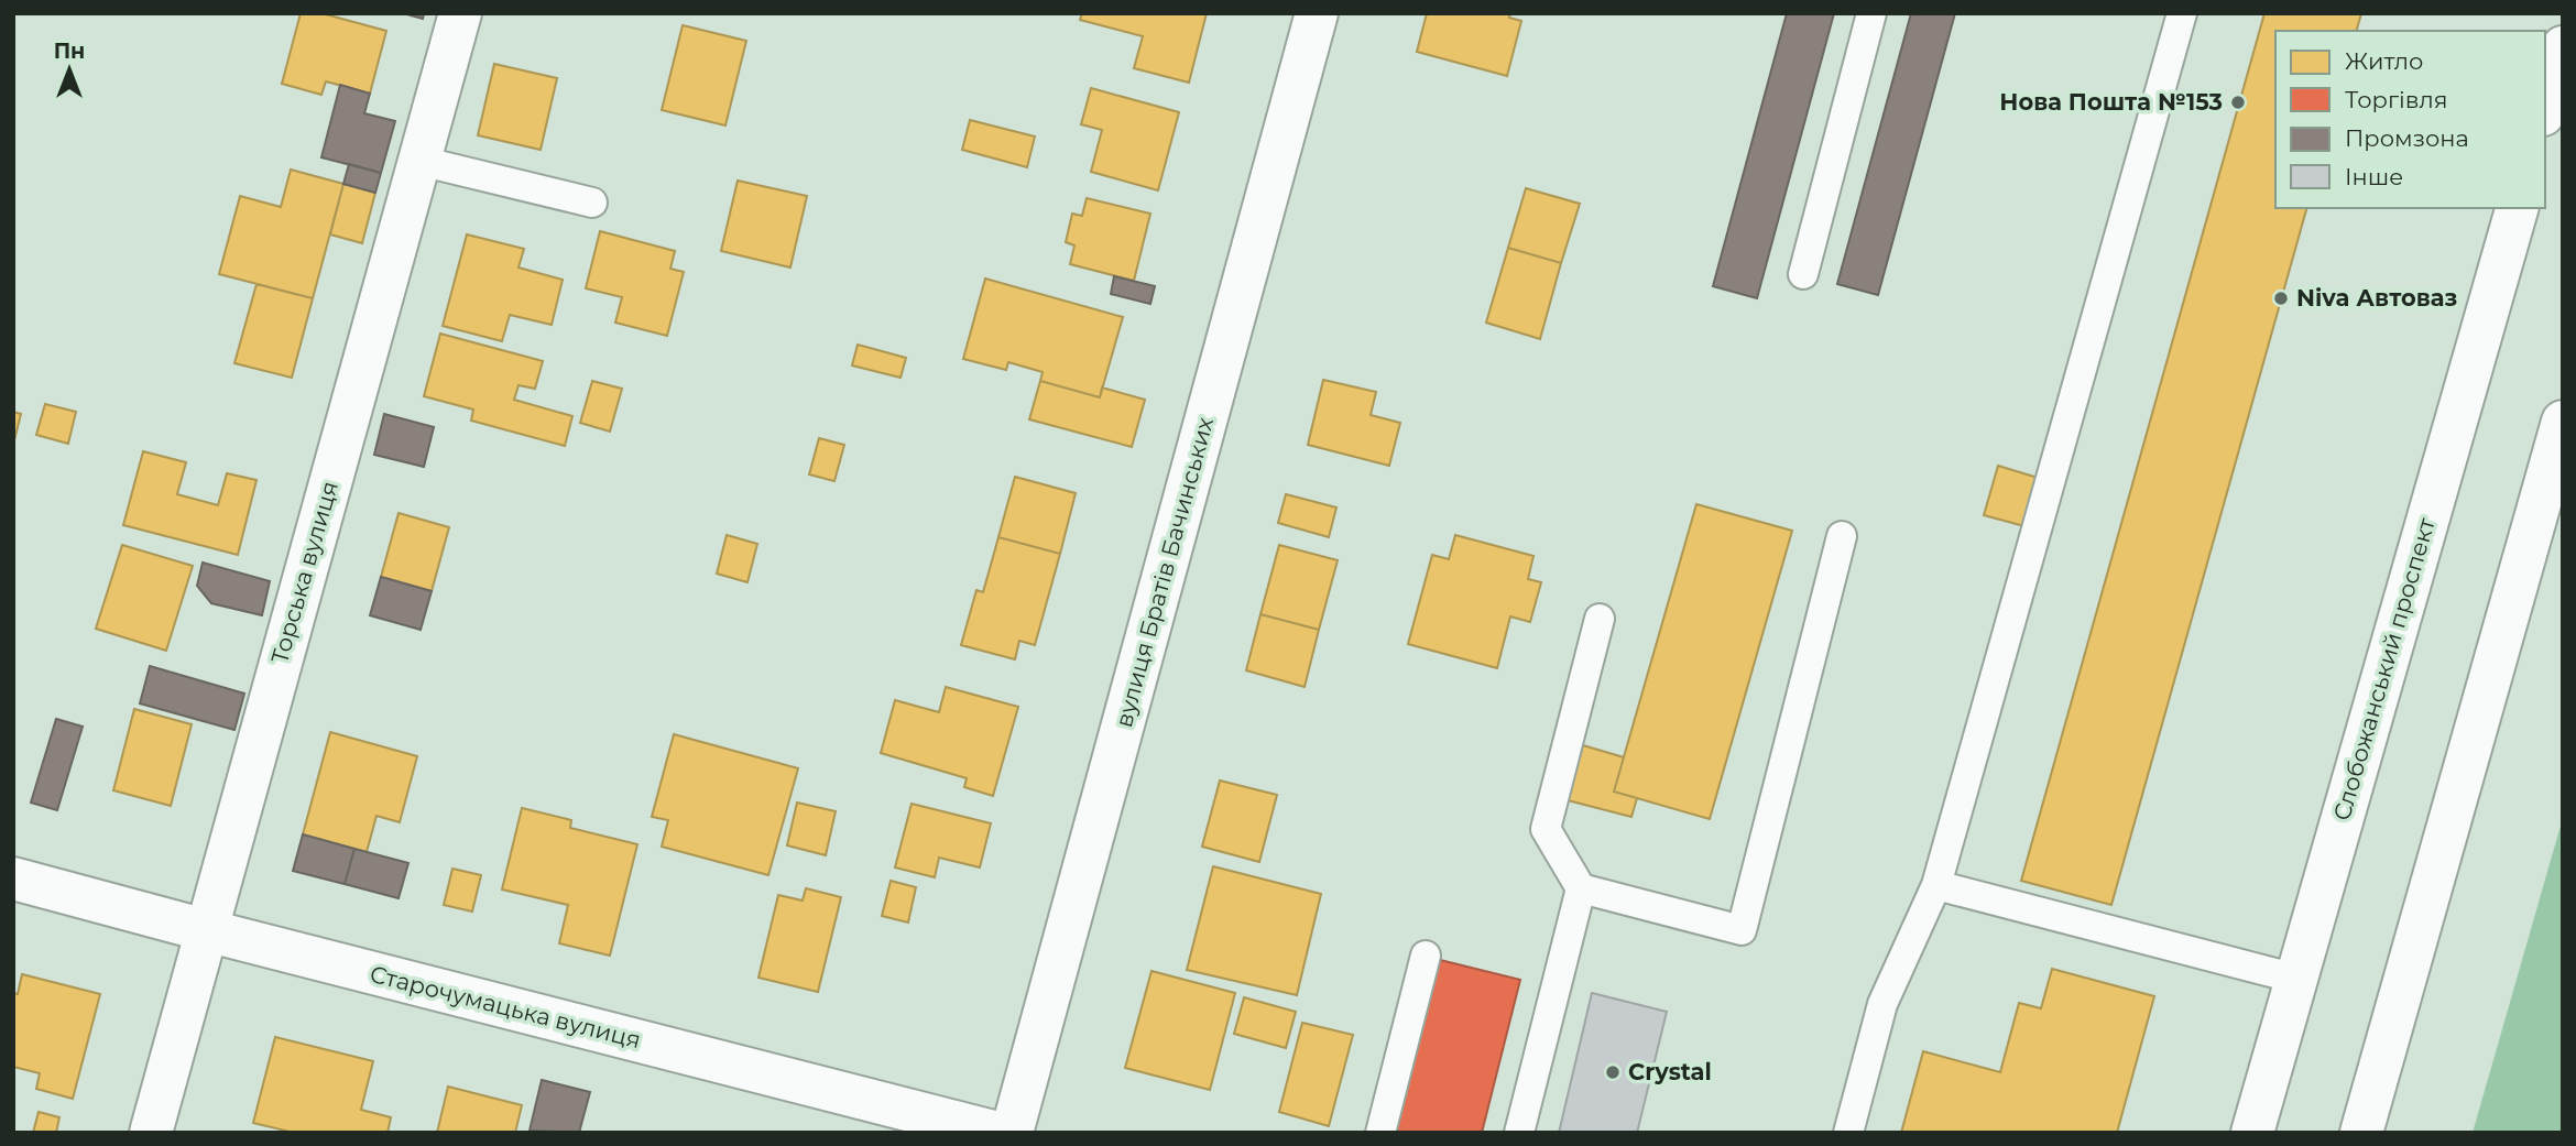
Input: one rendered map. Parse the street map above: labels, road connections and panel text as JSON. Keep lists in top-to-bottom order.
{
  "streets": {
    "street": [
      "Торська вулиця",
      "вулиця Братів Бачинських",
      "Слобожанський проспект",
      "Старочумацька вулиця"
    ]
  },
  "crossings": [
    ["Торська вулиця", "Старочумацька вулиця"]
  ],
  "places": ["Нова Пошта №153", "Niva Автоваз", "Crystal"],
  "legend": [
    "Житло",
    "Торгівля",
    "Промзона",
    "Інше"
  ],
  "north": "top"
}
